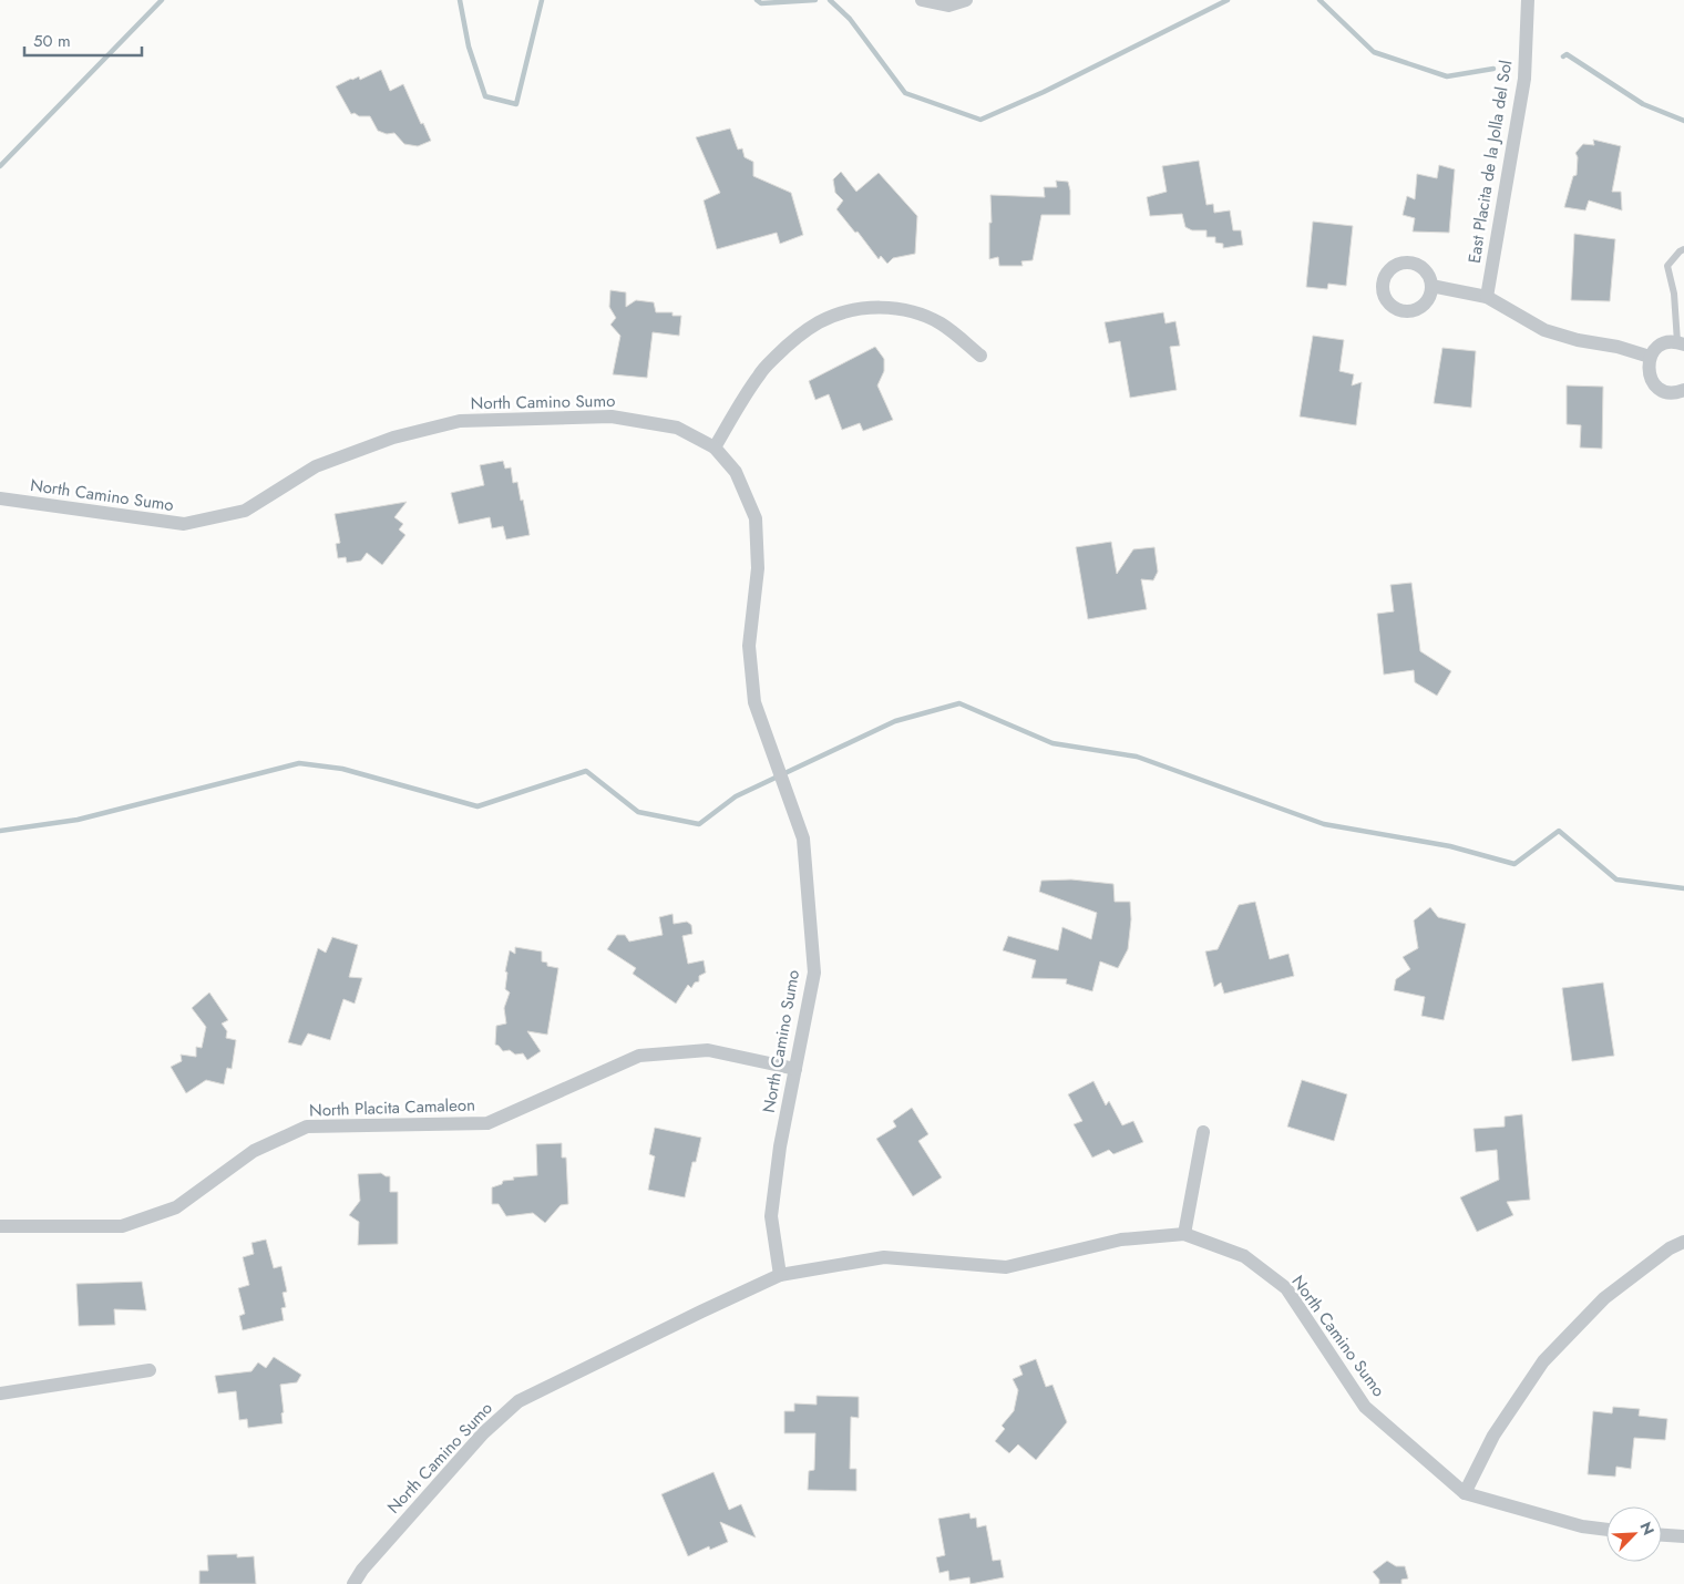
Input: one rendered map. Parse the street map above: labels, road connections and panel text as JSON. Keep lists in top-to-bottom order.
{
  "streets": {
    "street": ["East Placita de la Jolla del Sol", "North Camino Sumo", "North Placita Camaleon"]
  },
  "crossings": [
    ["North Camino Sumo", "North Placita Camaleon"]
  ],
  "scale_bar": "50 m",
  "north": "top right"
}
